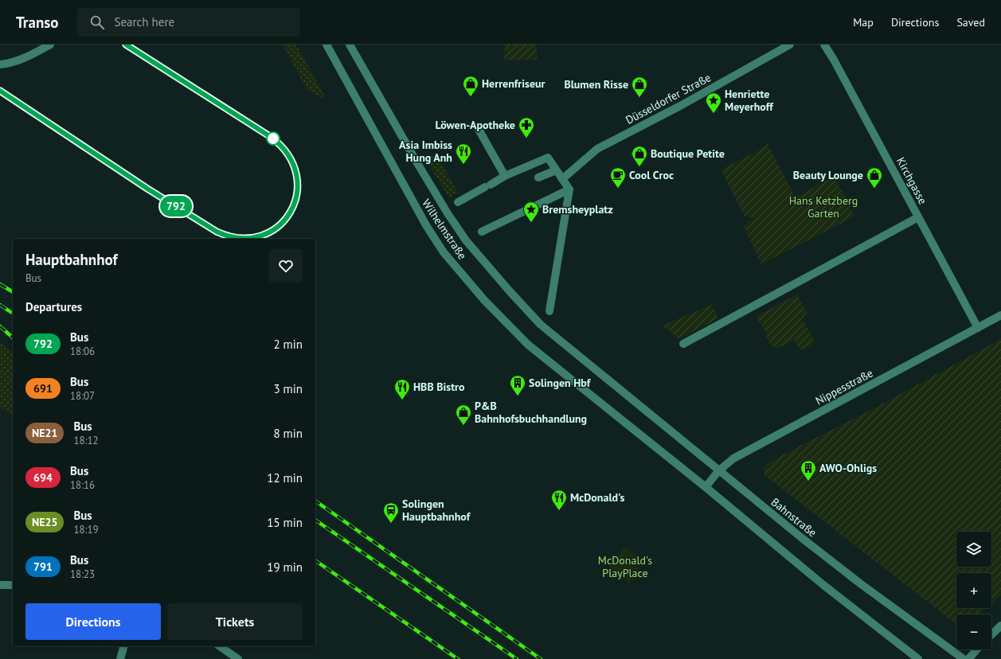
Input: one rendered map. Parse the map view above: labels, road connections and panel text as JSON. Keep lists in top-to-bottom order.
{
  "streets": {
    "street": [
      "Düsseldorfer Straße",
      "Kirchgasse",
      "Wilhelmstraße",
      "Nippesstraße",
      "Bahnstraße"
    ]
  },
  "crossings": [
    ["Kirchgasse", "Nippesstraße"],
    ["Wilhelmstraße", "Nippesstraße"],
    ["Wilhelmstraße", "Bahnstraße"],
    ["Nippesstraße", "Bahnstraße"]
  ],
  "parks": ["Hans Ketzberg Garten", "McDonald's PlayPlace"],
  "places": {
    "shop": [
      "Herrenfriseur",
      "Blumen Risse",
      "Boutique Petite",
      "Beauty Lounge",
      "P&B Bahnhofsbuchhandlung"
    ],
    "place": ["Henriette Meyerhoff", "Bremsheyplatz"],
    "pharmacy": ["Löwen-Apotheke"],
    "restaurant": ["Asia Imbiss Hung Anh", "HBB Bistro", "McDonald's"],
    "cafe": ["Cool Croc"],
    "building": ["Solingen Hbf", "AWO-Ohligs"],
    "station": ["Solingen Hauptbahnhof"]
  },
  "lines": ["bus line 792"],
  "page": {
    "header": "Transo",
    "search": "Search here",
    "nav": ["Map", "Directions", "Saved"],
    "on_map": "792",
    "heading": [
      ["Hauptbahnhof", "Bus"],
      "Departures"
    ],
    "list": [
      {
        "mark": "792",
        "name": "Bus",
        "note": "18:06",
        "value": "2 min"
      },
      {
        "mark": "691",
        "name": "Bus",
        "note": "18:07",
        "value": "3 min"
      },
      {
        "mark": "NE21",
        "name": "Bus",
        "note": "18:12",
        "value": "8 min"
      },
      {
        "mark": "694",
        "name": "Bus",
        "note": "18:16",
        "value": "12 min"
      },
      {
        "mark": "NE25",
        "name": "Bus",
        "note": "18:19",
        "value": "15 min"
      },
      {
        "mark": "791",
        "name": "Bus",
        "note": "18:23",
        "value": "19 min"
      }
    ],
    "map_buttons": ["+", "−"],
    "buttons": ["Directions", "Tickets"]
  }
}
